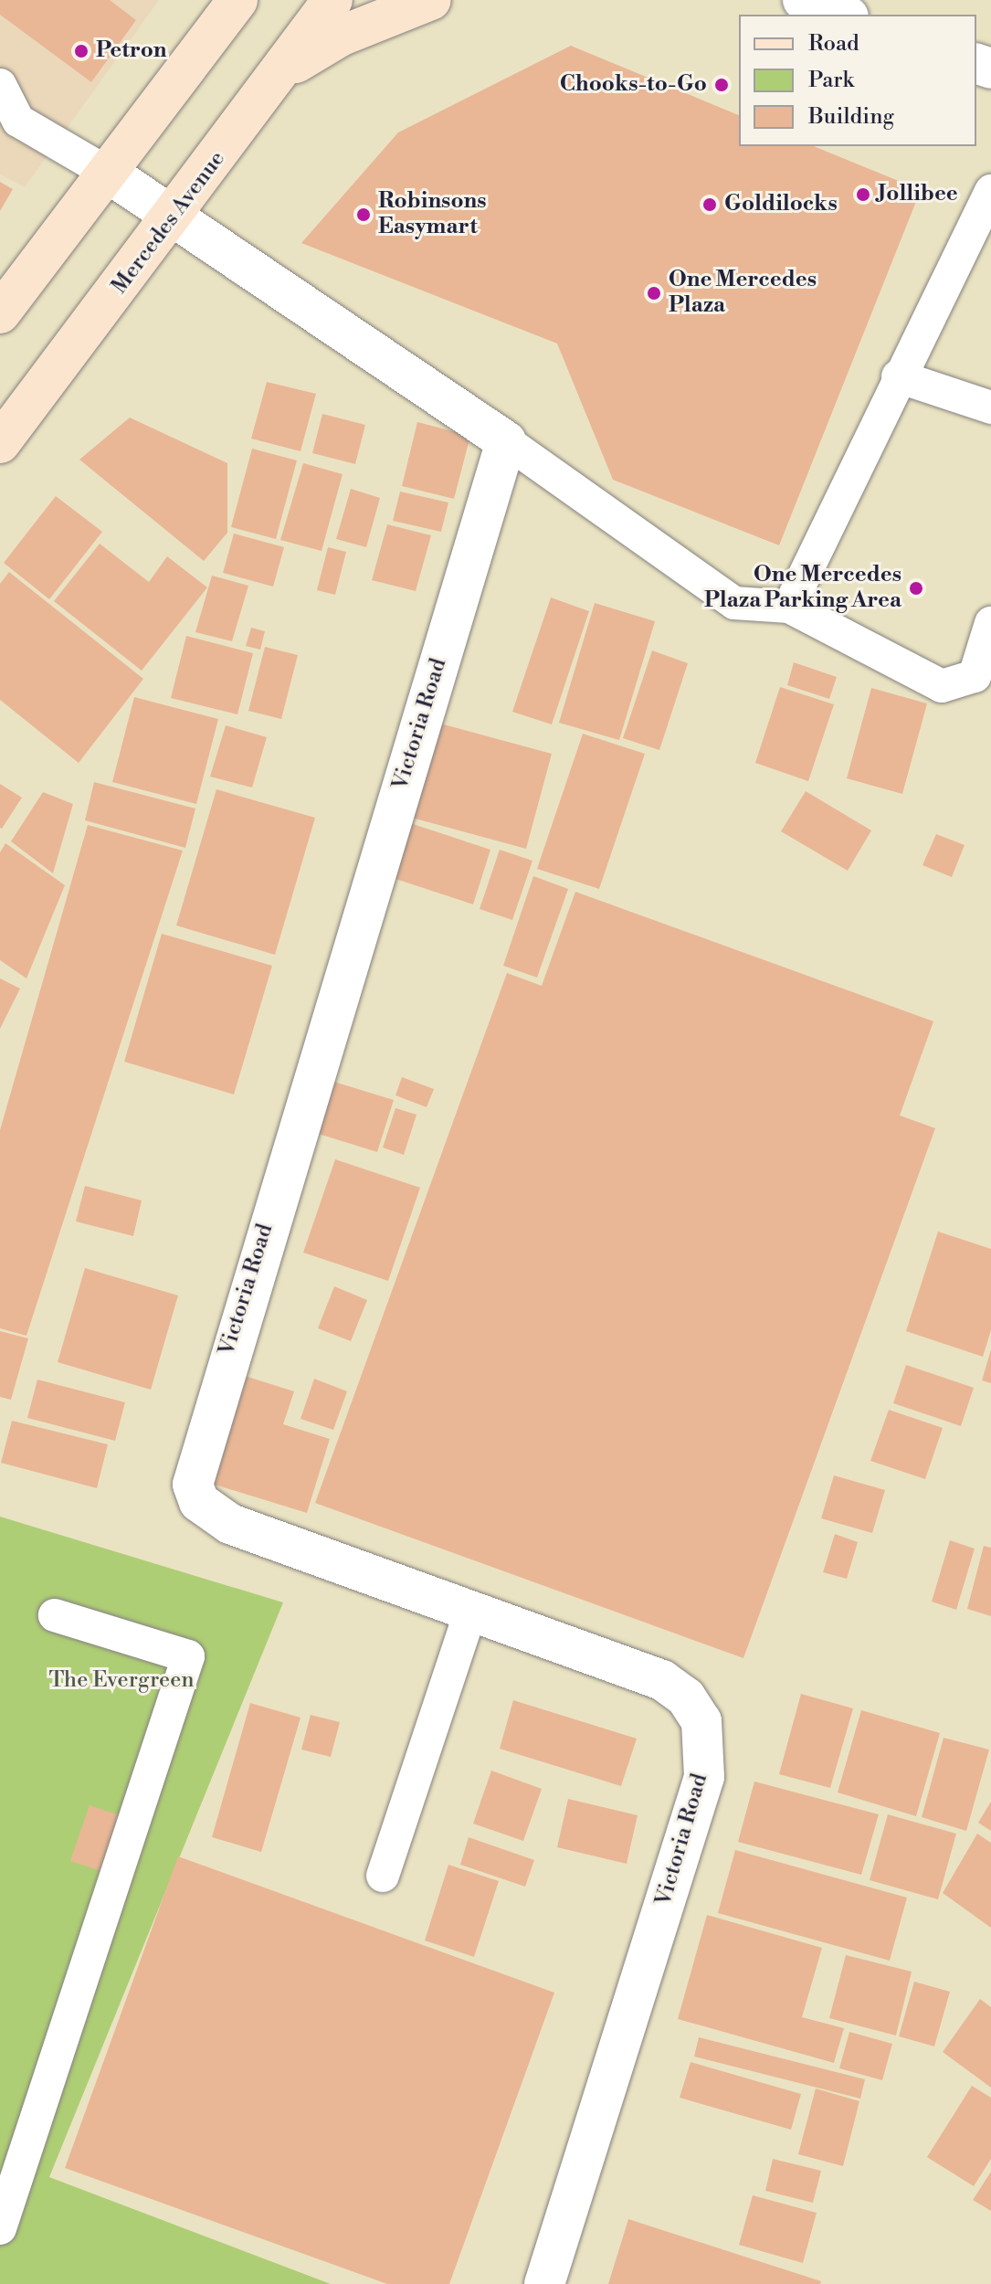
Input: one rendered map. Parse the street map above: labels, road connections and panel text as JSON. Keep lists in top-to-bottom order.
{
  "streets": {
    "main road": ["Mercedes Avenue"],
    "street": ["Victoria Road"]
  },
  "parks": ["The Evergreen"],
  "places": [
    "Petron",
    "Chooks-to-Go",
    "Jollibee",
    "Goldilocks",
    "Robinsons Easymart",
    "One Mercedes Plaza",
    "One Mercedes Plaza Parking Area"
  ],
  "legend": ["Road", "Park", "Building"]
}
